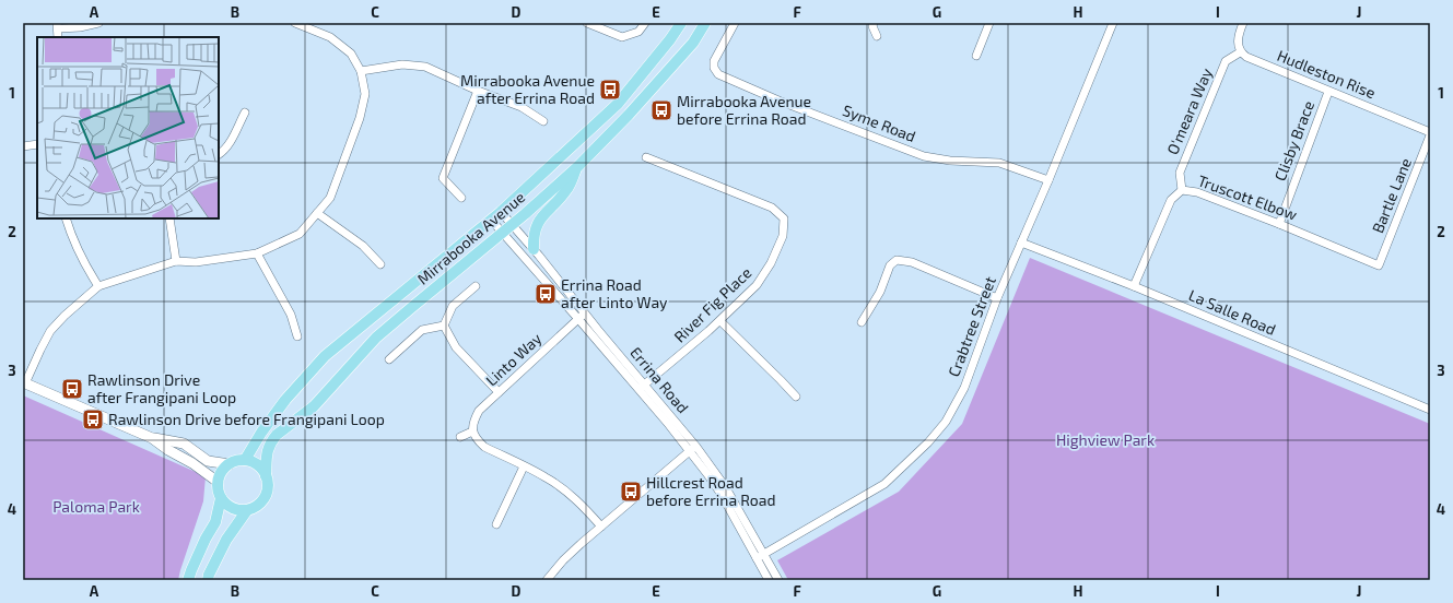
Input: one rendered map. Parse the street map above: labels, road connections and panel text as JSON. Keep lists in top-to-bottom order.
{
  "streets": {
    "main road": ["Mirrabooka Avenue"],
    "street": [
      "Hudleston Rise",
      "O'meara Way",
      "Syme Road",
      "Clisby Brace",
      "Bartle Lane",
      "Truscott Elbow",
      "River Fig Place",
      "La Salle Road",
      "Crabtree Street",
      "Linto Way",
      "Errina Road"
    ]
  },
  "crossings": [
    ["Hudleston Rise", "O'meara Way"],
    ["Hudleston Rise", "Clisby Brace"],
    ["Hudleston Rise", "Bartle Lane"],
    ["O'meara Way", "Truscott Elbow"],
    ["Syme Road", "Crabtree Street"],
    ["Clisby Brace", "Truscott Elbow"],
    ["Bartle Lane", "Truscott Elbow"],
    ["Truscott Elbow", "La Salle Road"],
    ["Mirrabooka Avenue", "Errina Road"],
    ["River Fig Place", "Errina Road"],
    ["La Salle Road", "Crabtree Street"],
    ["Crabtree Street", "Errina Road"],
    ["Linto Way", "Errina Road"]
  ],
  "parks": ["Highview Park", "Paloma Park"],
  "places": {
    "bus stop": [
      "Mirrabooka Avenue after Errina Road",
      "Mirrabooka Avenue before Errina Road",
      "Errina Road after Linto Way",
      "Rawlinson Drive after Frangipani Loop",
      "Rawlinson Drive before Frangipani Loop",
      "Hillcrest Road before Errina Road"
    ]
  },
  "grid": {
    "columns": [
      "A",
      "B",
      "C",
      "D",
      "E",
      "F",
      "G",
      "H",
      "I",
      "J"
    ],
    "rows": [
      "1",
      "2",
      "3",
      "4"
    ]
  }
}
